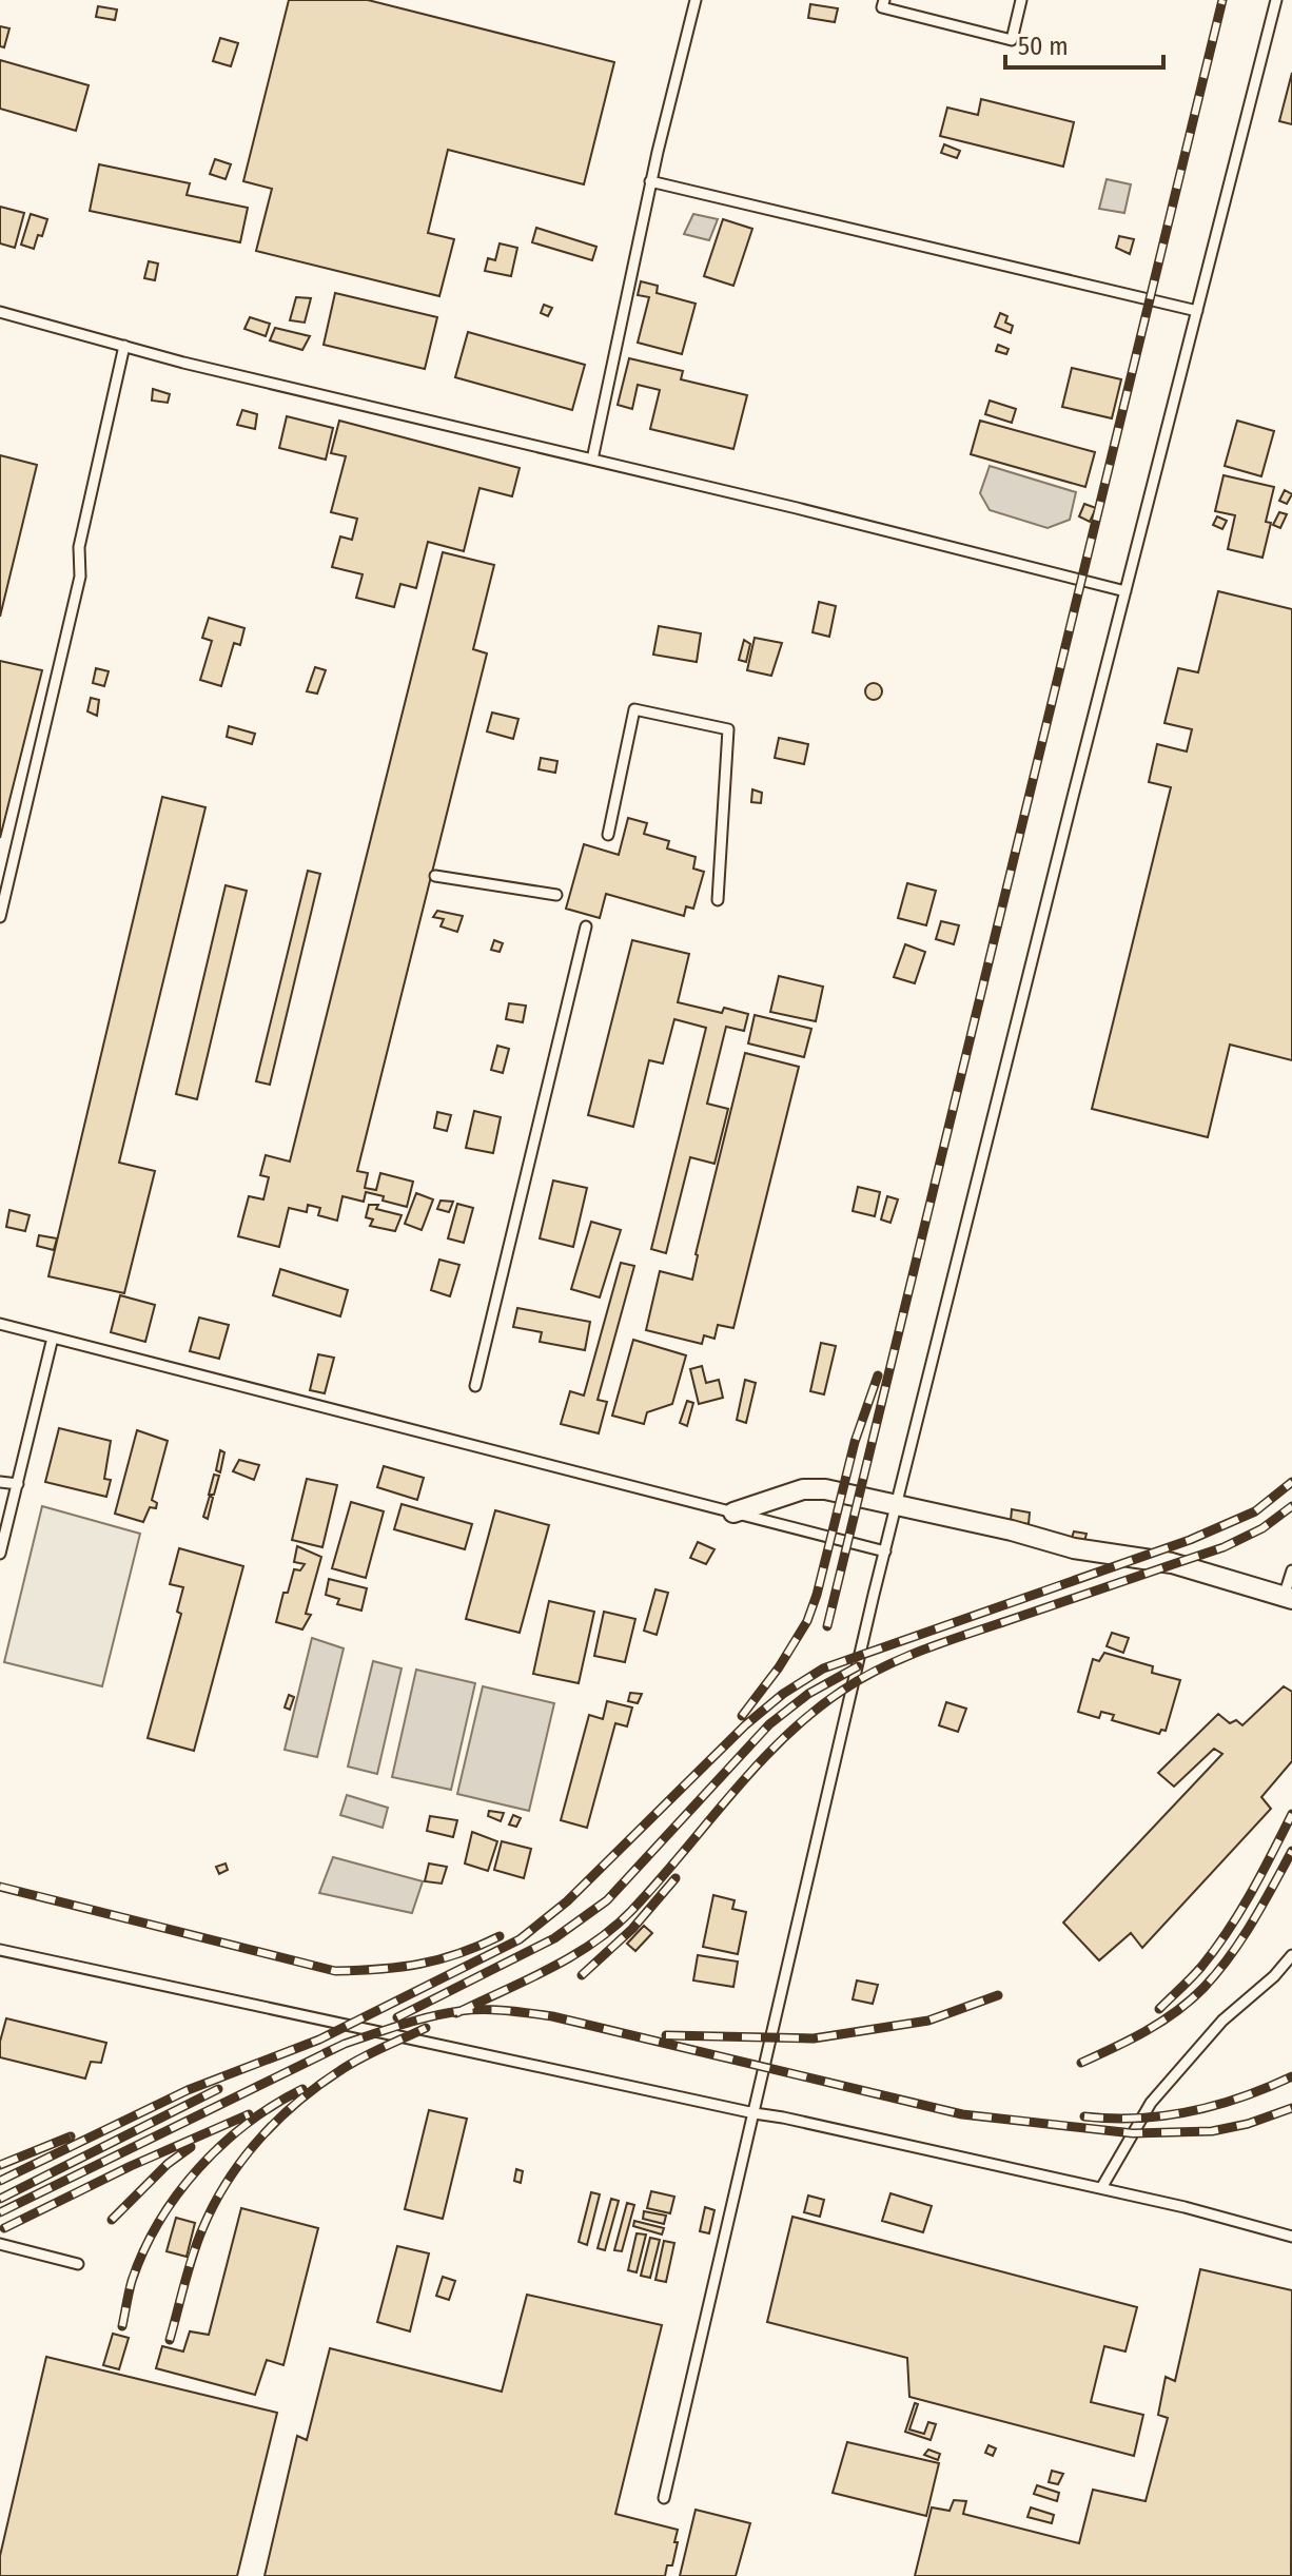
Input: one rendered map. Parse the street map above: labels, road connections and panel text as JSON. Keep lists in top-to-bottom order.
{
  "scale_bar": "50 m"
}
